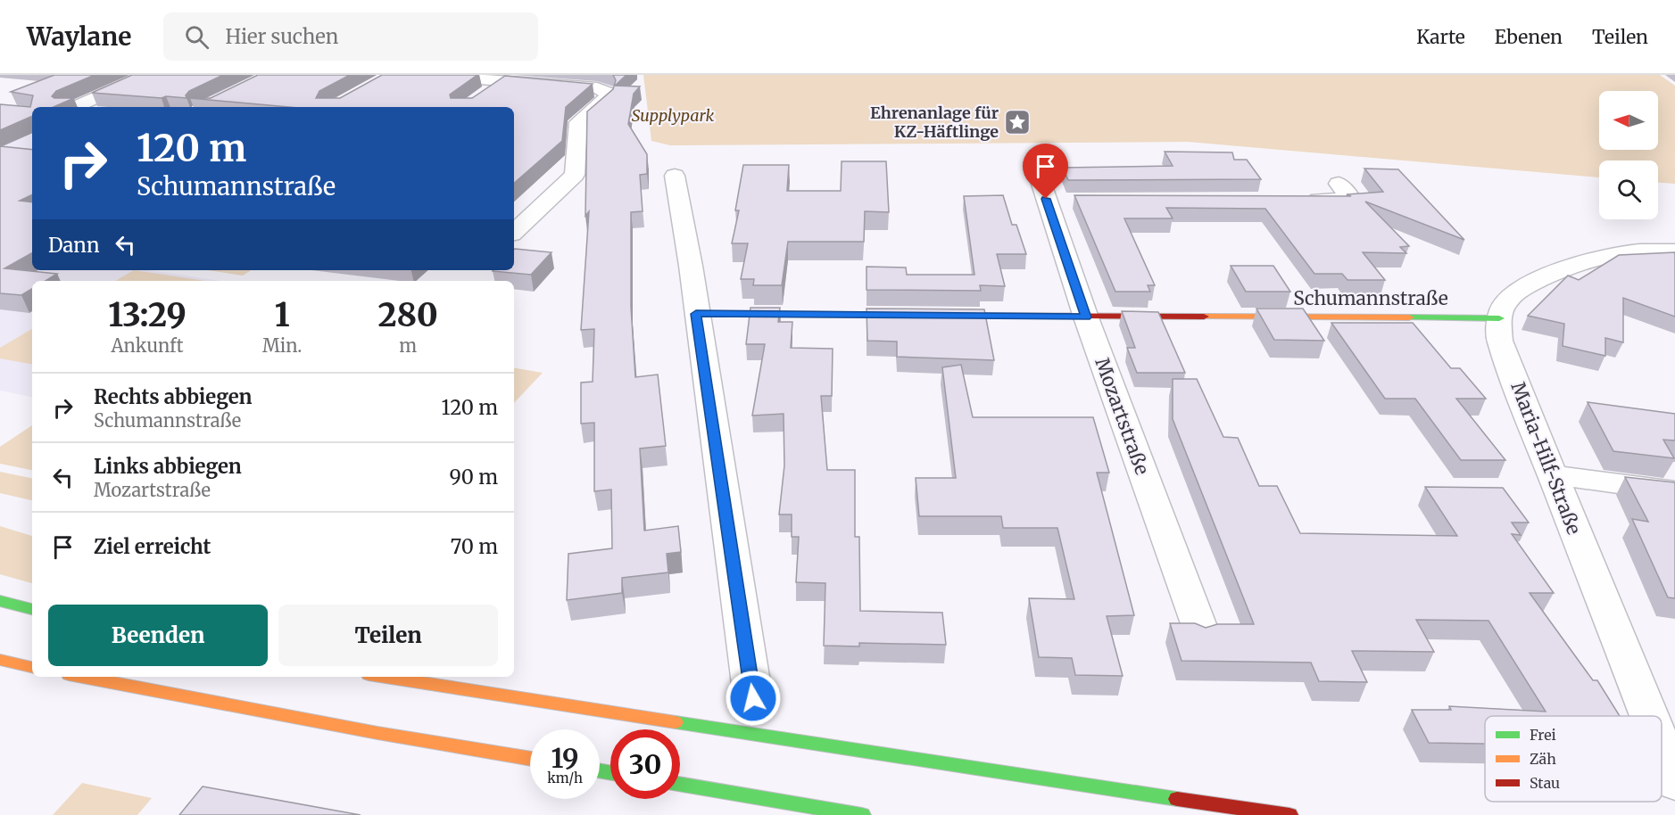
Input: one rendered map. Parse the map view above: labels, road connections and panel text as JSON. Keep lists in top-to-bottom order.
{
  "streets": {
    "main road": ["Schumannstraße"],
    "street": ["Mozartstraße", "Maria-Hilf-Straße"]
  },
  "crossings": [
    ["Schumannstraße", "Mozartstraße"],
    ["Schumannstraße", "Maria-Hilf-Straße"]
  ],
  "parks": ["Supplypark"],
  "places": {
    "place": ["Ehrenanlage für KZ-Häftlinge"]
  },
  "legend": ["Frei", "Zäh", "Stau"],
  "north": "left",
  "page": {
    "header": "Waylane",
    "search": "Hier suchen",
    "nav": ["Karte", "Ebenen", "Teilen"],
    "turn": ["120 m", "Schumannstraße"],
    "then": "Dann",
    "eta": [
      "13:29",
      "Ankunft",
      "1",
      "Min.",
      "280",
      "m"
    ],
    "list": [
      {
        "name": "Rechts abbiegen",
        "note": "Schumannstraße",
        "value": "120 m"
      },
      {
        "name": "Links abbiegen",
        "note": "Mozartstraße",
        "value": "90 m"
      },
      {
        "name": "Ziel erreicht",
        "value": "70 m"
      }
    ],
    "buttons": ["Beenden", "Teilen"],
    "speed": "19 km/h",
    "limit": "30"
  }
}
